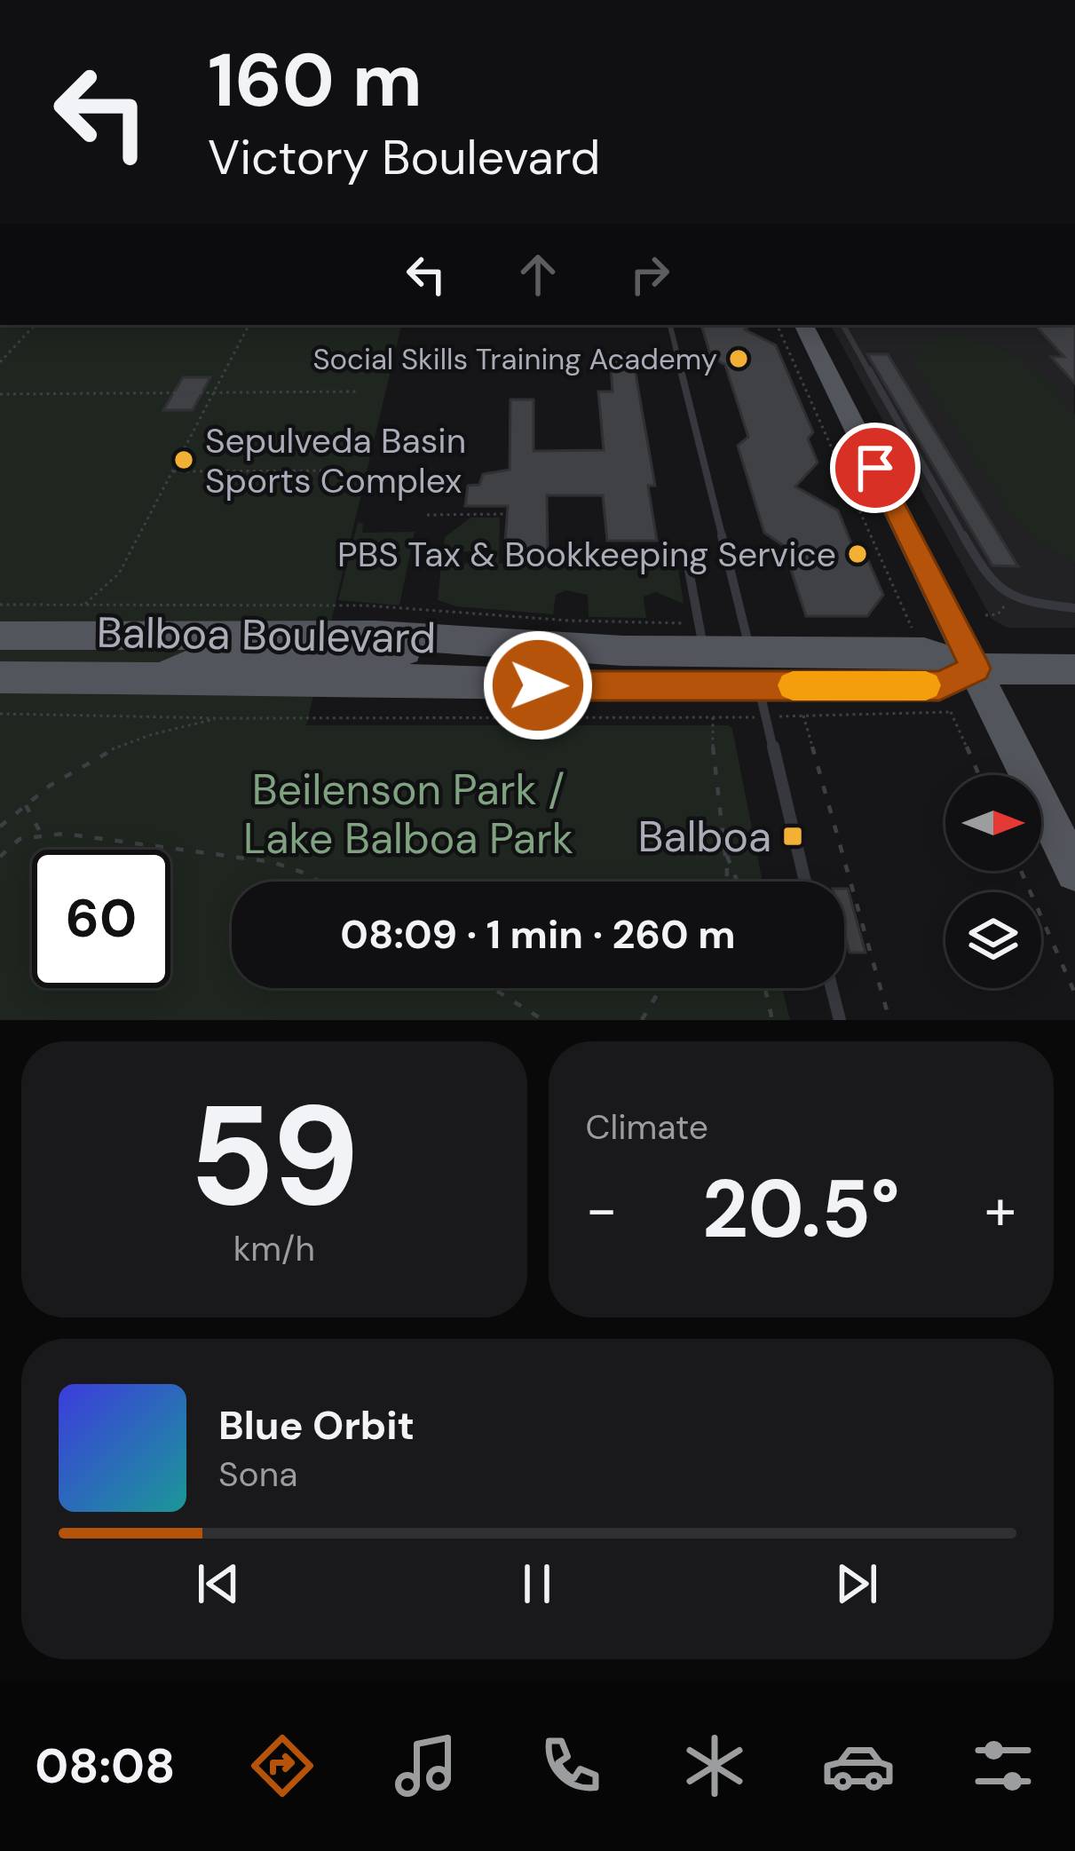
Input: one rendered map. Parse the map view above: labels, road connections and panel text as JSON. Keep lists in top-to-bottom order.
{
  "streets": {
    "main road": ["Balboa Boulevard"]
  },
  "parks": ["Beilenson Park / Lake Balboa Park"],
  "places": {
    "other": ["Social Skills Training Academy", "Sepulveda Basin Sports Complex", "PBS Tax & Bookkeeping Service"],
    "transit": ["Balboa"]
  },
  "north": "right",
  "page": {
    "turn": ["160 m", "Victory Boulevard"],
    "limit": "60",
    "trip": "08:09 · 1 min · 260 m",
    "tile": [
      ["59", "km/h"],
      "Climate"
    ],
    "heat": ["−", "20.5°", "+"],
    "song": ["Blue Orbit", "Sona"],
    "tabs": "08:08"
  }
}
